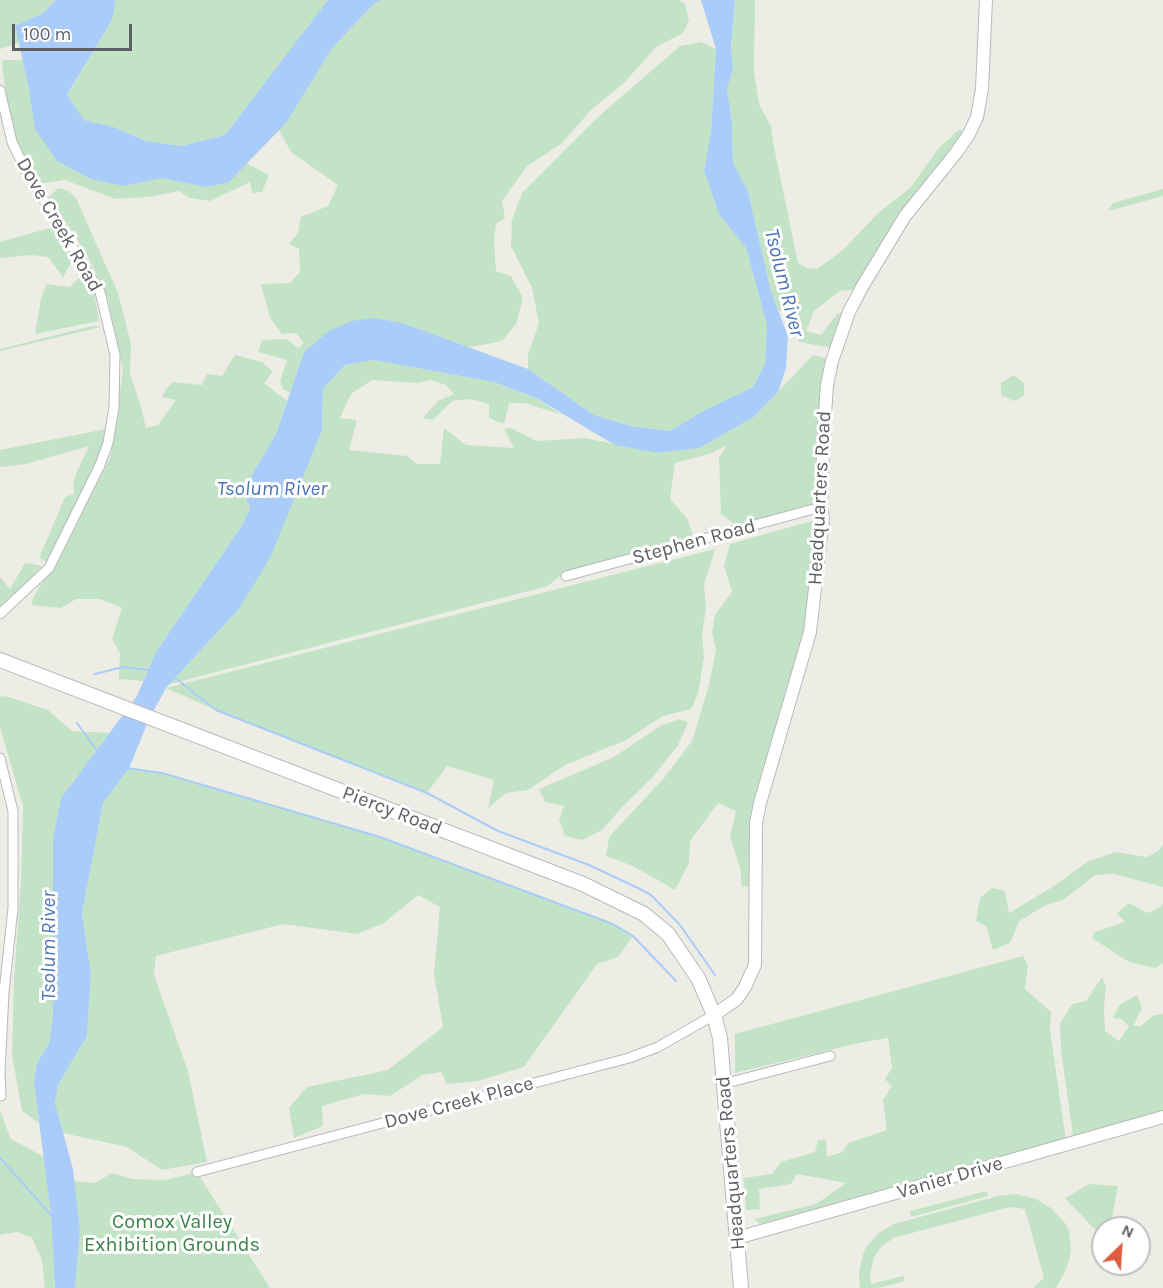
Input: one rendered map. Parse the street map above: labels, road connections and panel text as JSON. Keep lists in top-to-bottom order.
{
  "streets": {
    "main road": ["Headquarters Road", "Piercy Road"],
    "street": [
      "Dove Creek Road",
      "Stephen Road",
      "Dove Creek Place",
      "Vanier Drive"
    ]
  },
  "crossings": [
    ["Headquarters Road", "Stephen Road"],
    ["Headquarters Road", "Piercy Road"],
    ["Headquarters Road", "Dove Creek Place"],
    ["Headquarters Road", "Vanier Drive"],
    ["Piercy Road", "Dove Creek Place"]
  ],
  "water": ["Tsolum River"],
  "parks": ["Comox Valley Exhibition Grounds"],
  "scale_bar": "100 m",
  "north": "top right"
}
